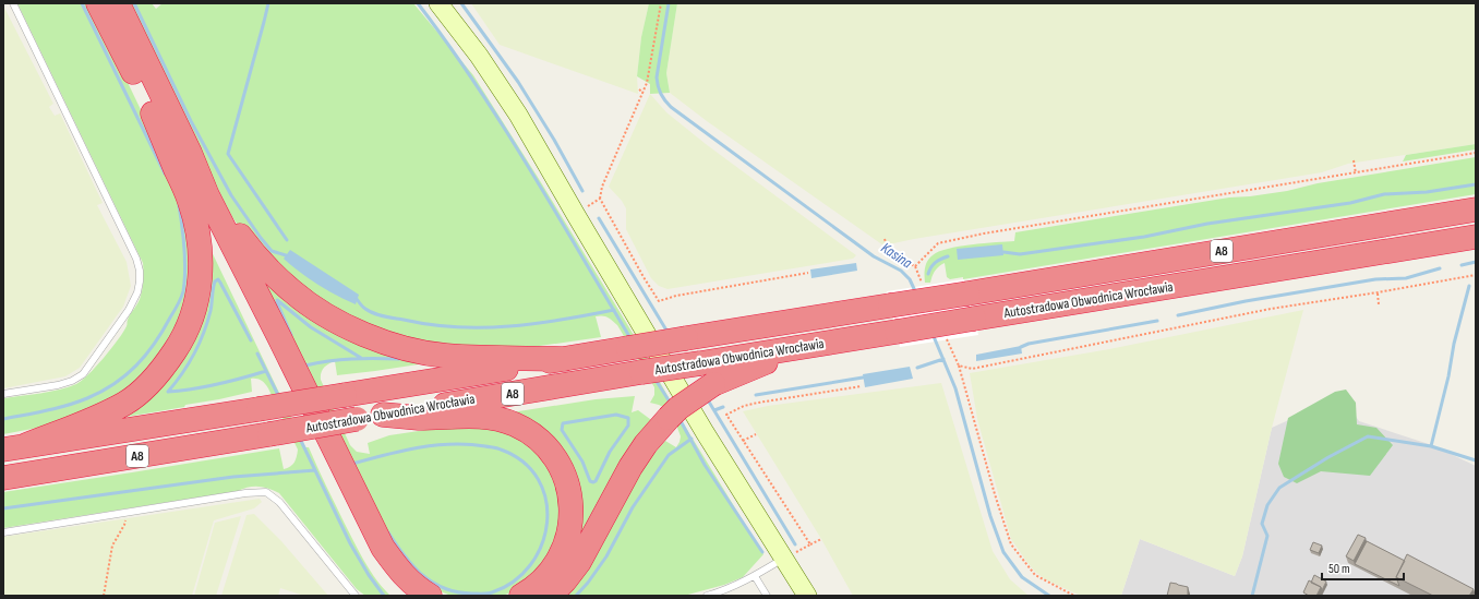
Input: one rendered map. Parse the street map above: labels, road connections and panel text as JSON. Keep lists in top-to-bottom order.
{
  "streets": {
    "highway": ["A8", "Autostradowa Obwodnica Wrocławia"]
  },
  "water": ["Kasina"],
  "scale_bar": "50 m"
}
